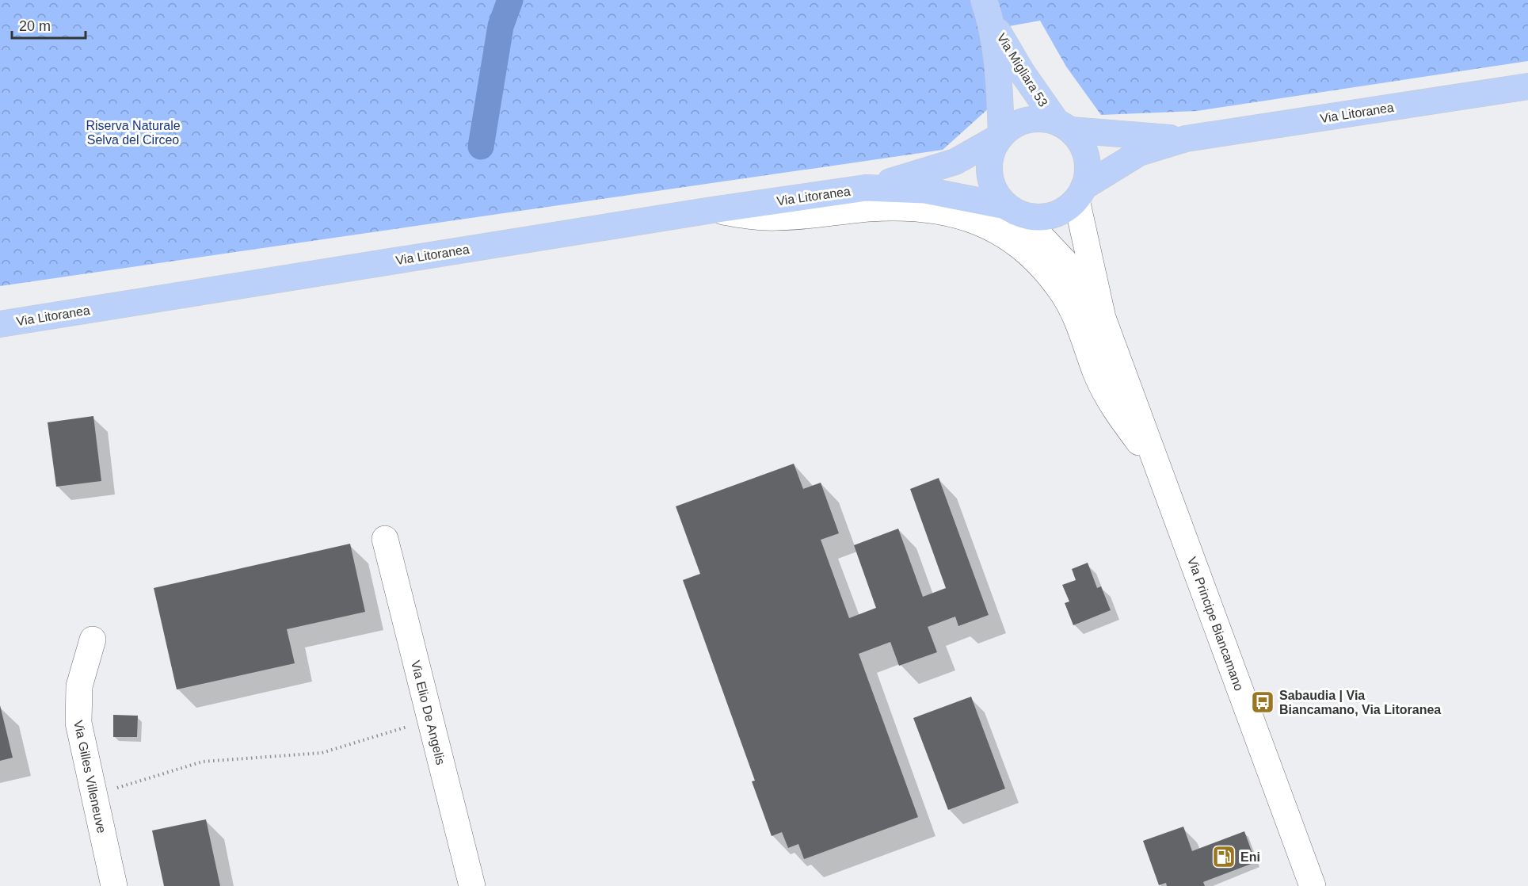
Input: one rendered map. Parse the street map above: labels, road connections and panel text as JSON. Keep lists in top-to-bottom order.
{
  "streets": {
    "main road": ["Via Migliara 53", "Via Litoranea"],
    "street": ["Via Principe Biancamano", "Via Elio De Angelis", "Via Gilles Villeneuve"]
  },
  "crossings": [
    ["Via Migliara 53", "Via Litoranea"],
    ["Via Migliara 53", "Via Principe Biancamano"],
    ["Via Litoranea", "Via Principe Biancamano"]
  ],
  "parks": ["Riserva Naturale Selva del Circeo"],
  "places": {
    "bus stop": ["Sabaudia | Via Biancamano, Via Litoranea"],
    "fuel station": ["Eni"]
  },
  "scale_bar": "20 m"
}
